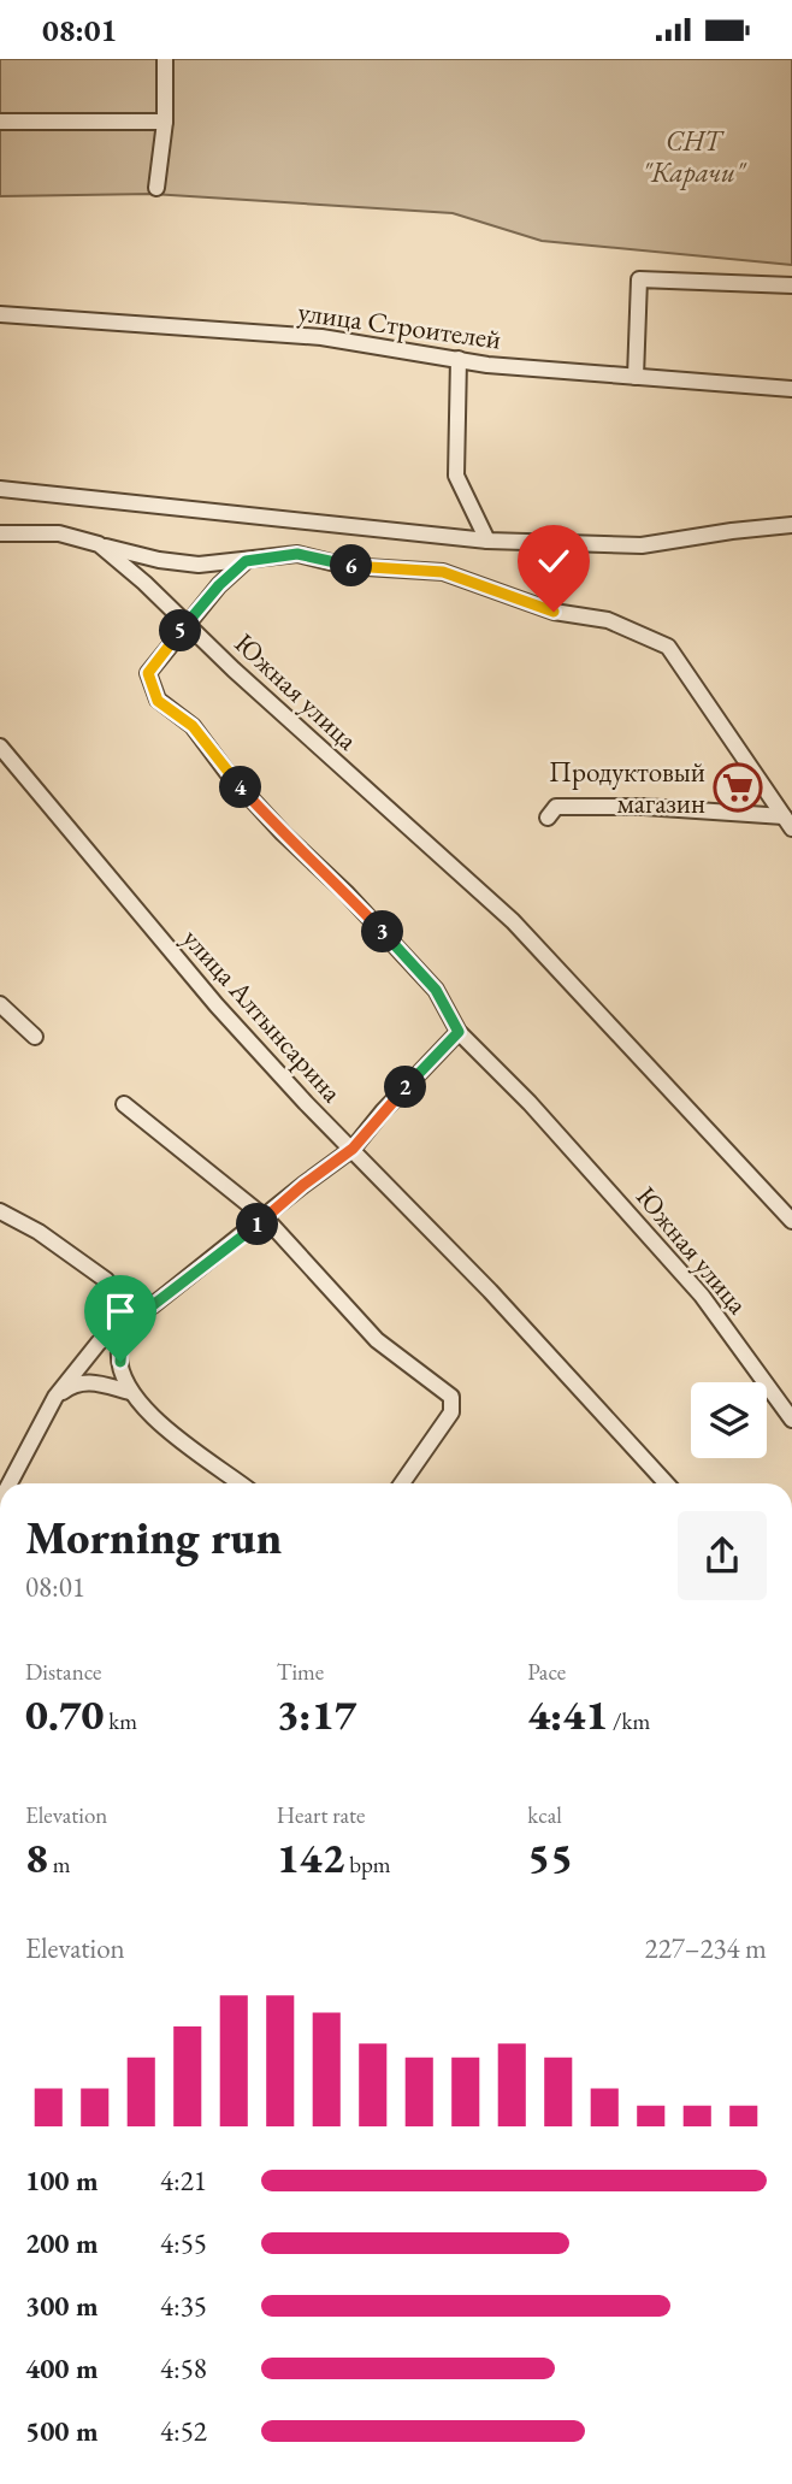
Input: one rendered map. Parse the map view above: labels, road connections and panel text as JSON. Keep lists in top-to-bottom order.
{
  "streets": {
    "street": ["улица Строителей", "Южная улица", "улица Алтынсарина"]
  },
  "parks": ["СНТ \"Карачи\""],
  "places": {
    "supermarket": ["Продуктовый магазин"]
  },
  "page": {
    "status": "08:01",
    "pins": [
      "6",
      "5",
      "4",
      "3",
      "2",
      "1"
    ],
    "heading": ["Morning run", "08:01"],
    "stats": [
      ["Distance", "0.70 km"],
      ["Time", "3:17"],
      ["Pace", "4:41 /km"],
      ["Elevation", "8 m"],
      ["Heart rate", "142 bpm"],
      ["kcal", "55"]
    ],
    "chart": ["Elevation", "227–234 m"],
    "list": [
      {
        "name": "100 m",
        "note": "4:21"
      },
      {
        "name": "200 m",
        "note": "4:55"
      },
      {
        "name": "300 m",
        "note": "4:35"
      },
      {
        "name": "400 m",
        "note": "4:58"
      },
      {
        "name": "500 m",
        "note": "4:52"
      }
    ]
  }
}
